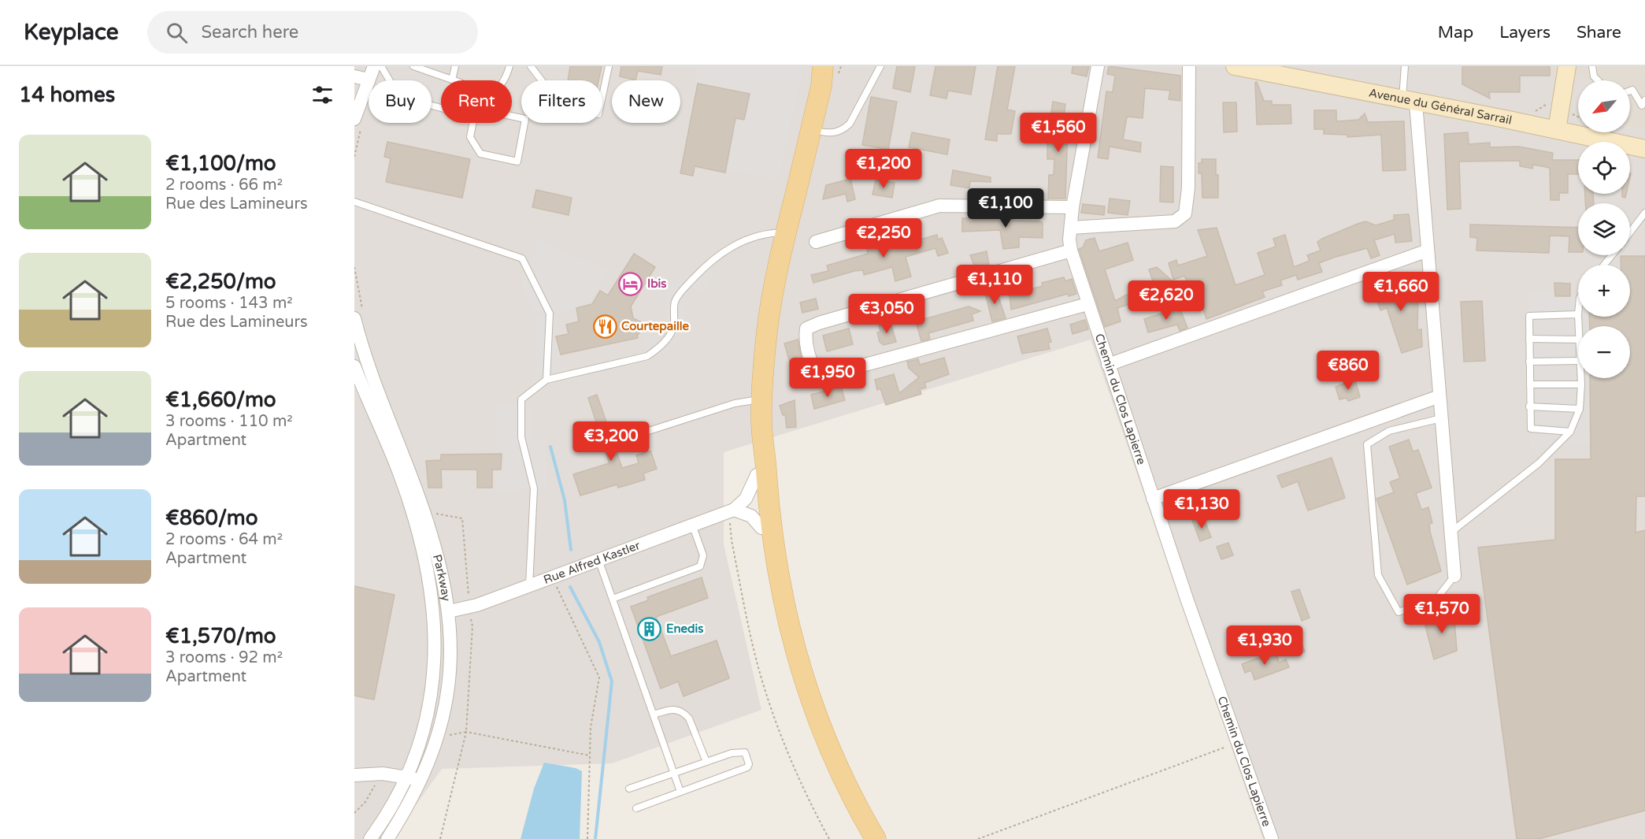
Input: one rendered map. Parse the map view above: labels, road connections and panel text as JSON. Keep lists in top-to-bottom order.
{
  "streets": {
    "main road": ["Avenue du Général Sarrail"],
    "street": ["Chemin du Clos Lapierre", "Rue Alfred Kastler", "Parkway"]
  },
  "crossings": [
    ["Rue Alfred Kastler", "Parkway"]
  ],
  "places": {
    "hotel": ["Ibis"],
    "restaurant": ["Courtepaille"],
    "building": ["Enedis"]
  },
  "north": "bottom left",
  "page": {
    "header": "Keyplace",
    "search": "Search here",
    "nav": ["Map", "Layers", "Share"],
    "heading": "14 homes",
    "map_buttons": ["+", "−"],
    "chip": [
      "Buy",
      "Rent",
      "Filters",
      "New"
    ],
    "price": [
      "€1,560",
      "€1,200",
      "€1,100",
      "€2,250",
      "€1,110",
      "€1,660",
      "€2,620",
      "€3,050",
      "€860",
      "€1,950",
      "€3,200",
      "€1,130",
      "€1,570",
      "€1,930"
    ],
    "list": [
      {
        "name": "€1,100/mo",
        "note": "2 rooms · 66 m² · Rue des Lamineurs"
      },
      {
        "name": "€2,250/mo",
        "note": "5 rooms · 143 m² · Rue des Lamineurs"
      },
      {
        "name": "€1,660/mo",
        "note": "3 rooms · 110 m² · Apartment"
      },
      {
        "name": "€860/mo",
        "note": "2 rooms · 64 m² · Apartment"
      },
      {
        "name": "€1,570/mo",
        "note": "3 rooms · 92 m² · Apartment"
      }
    ]
  }
}
